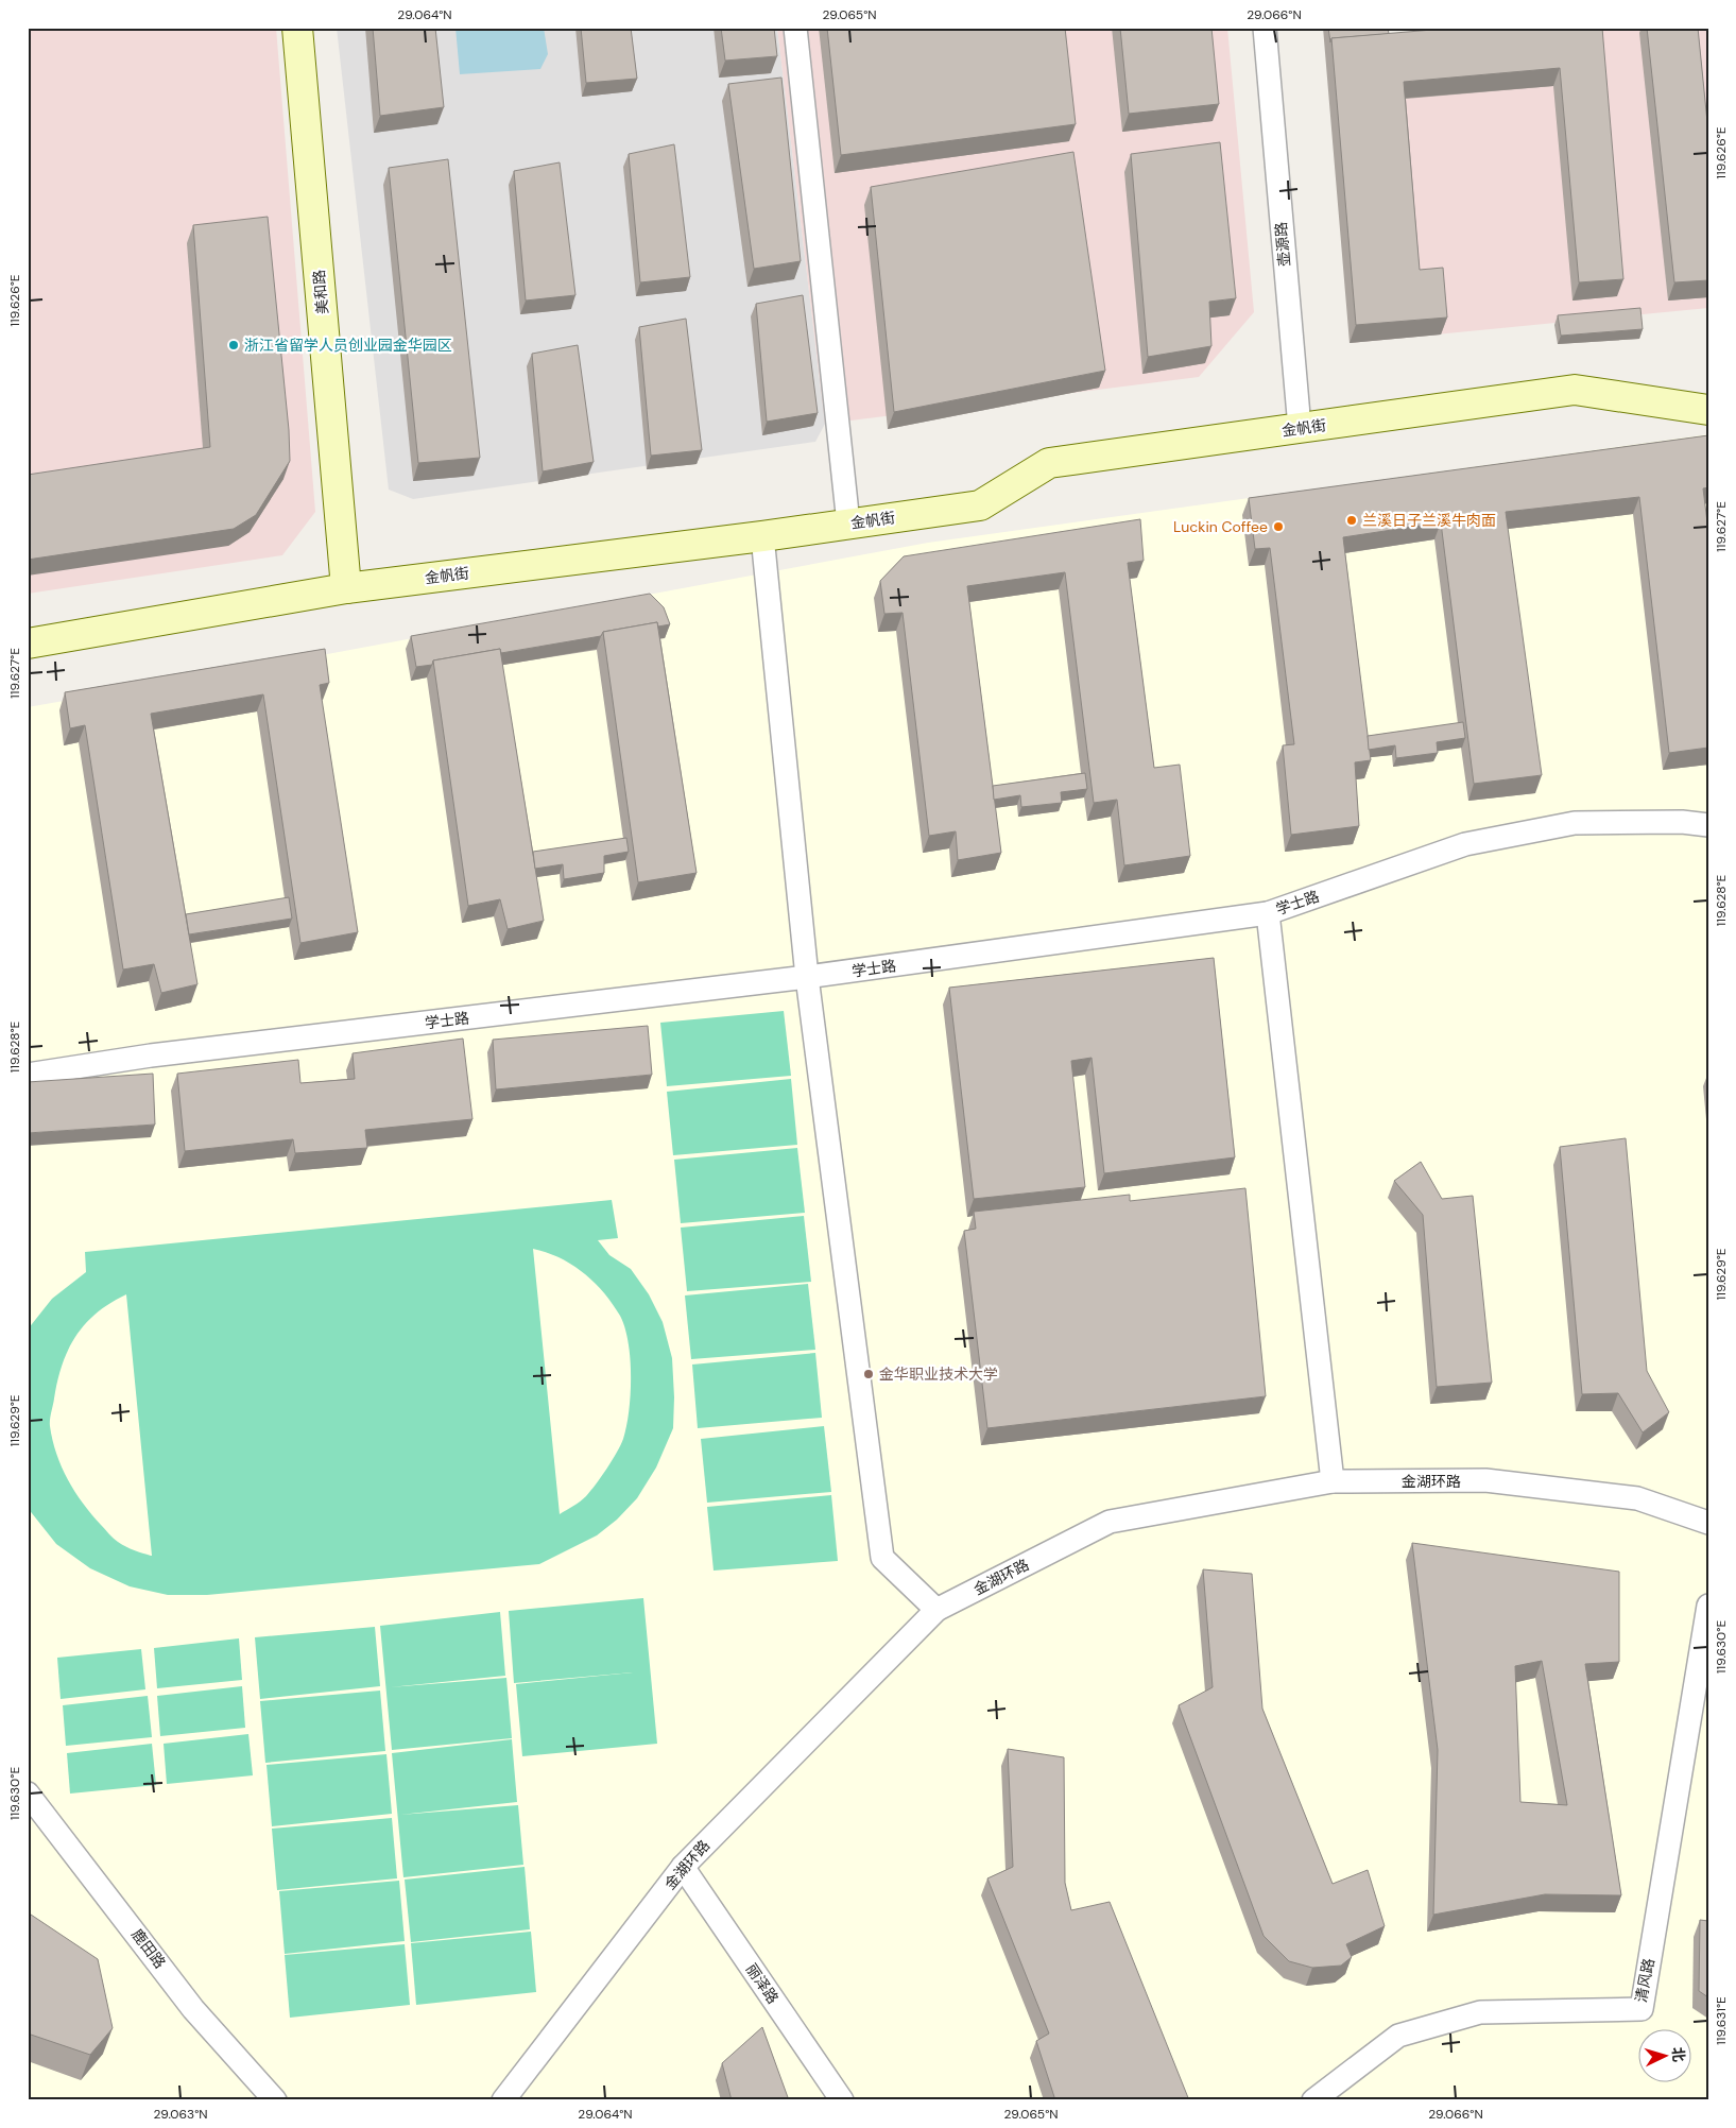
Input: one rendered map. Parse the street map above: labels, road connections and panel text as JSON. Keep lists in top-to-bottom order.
{
  "streets": {
    "street": [
      "壶源路",
      "美和路",
      "金帆街",
      "学士路",
      "金湖环路",
      "鹿田路",
      "清风路",
      "丽泽路"
    ]
  },
  "crossings": [
    ["壶源路", "金帆街"],
    ["美和路", "金帆街"],
    ["金湖环路", "丽泽路"]
  ],
  "places": [
    "浙江省留学人员创业园金华园区",
    "兰溪日子兰溪牛肉面",
    "Luckin Coffee",
    "金华职业技术大学"
  ],
  "north": "right",
  "coordinates": [
    "29.064°N",
    "29.065°N",
    "29.066°N",
    "119.626°E",
    "119.627°E",
    "119.628°E",
    "119.629°E",
    "119.630°E",
    "119.631°E",
    "29.063°N"
  ]
}
